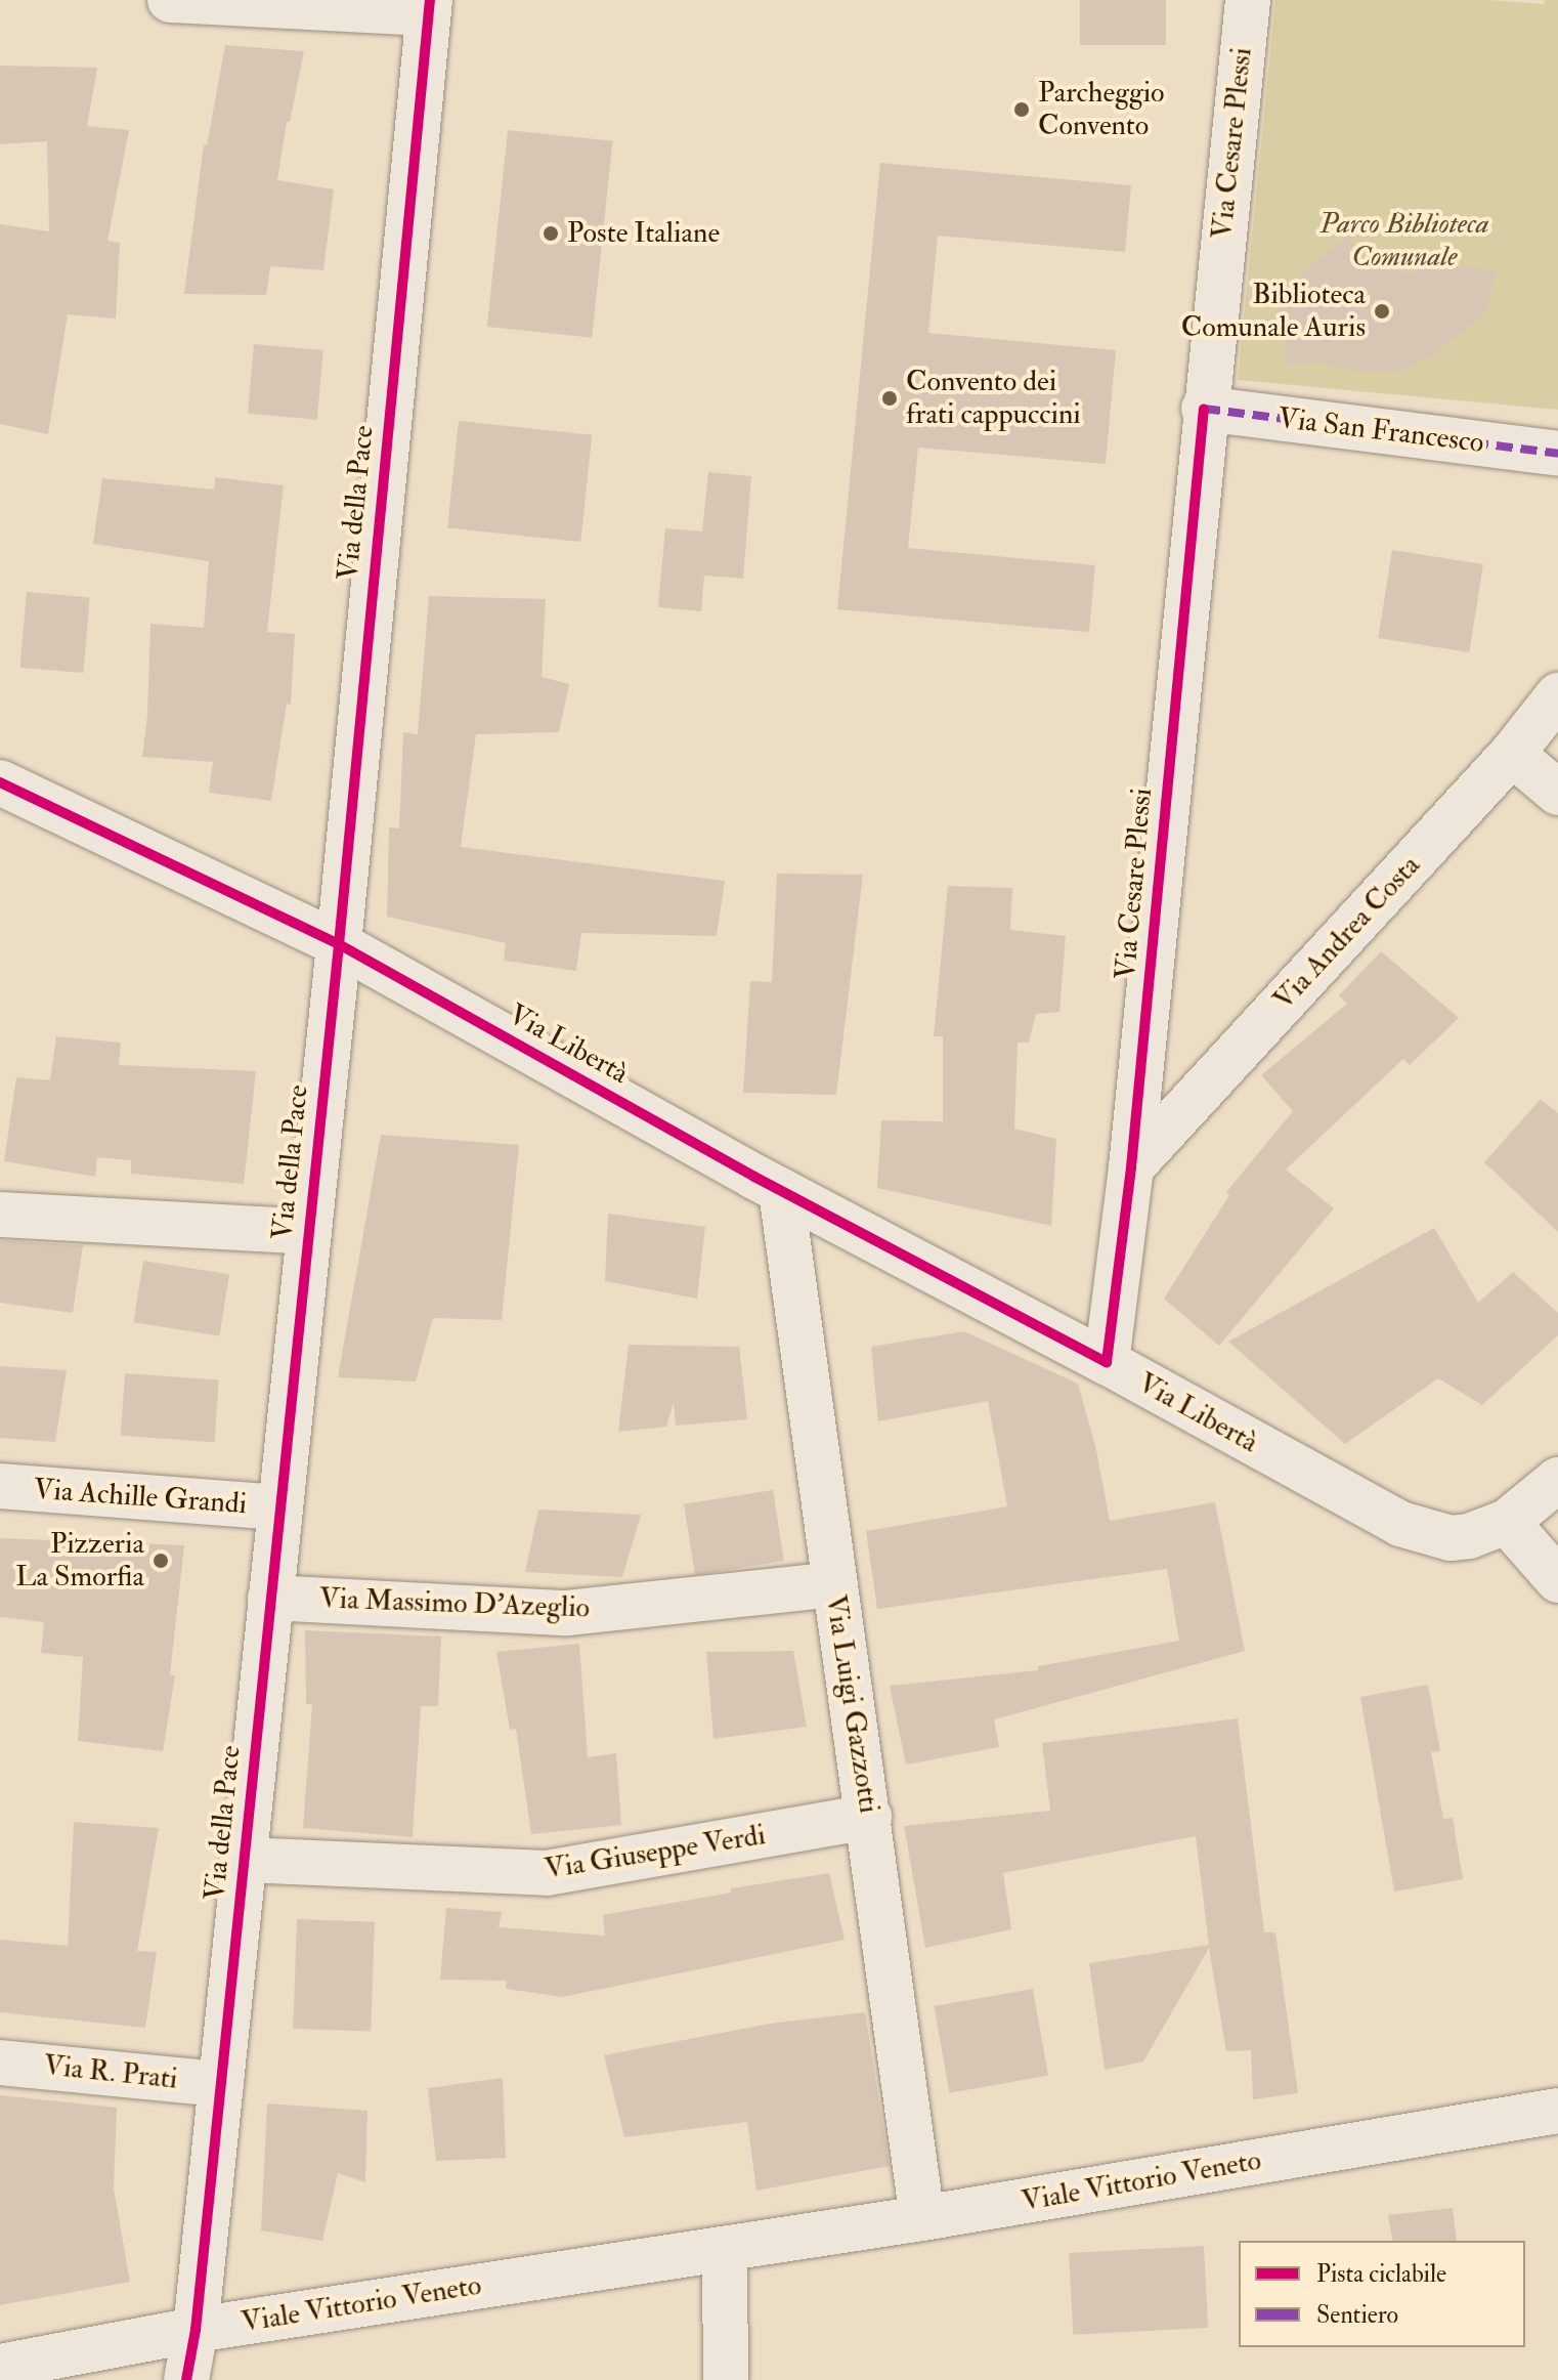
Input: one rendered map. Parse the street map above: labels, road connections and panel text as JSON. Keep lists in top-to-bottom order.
{
  "streets": {
    "street": [
      "Via Cesare Plessi",
      "Via San Francesco",
      "Via della Pace",
      "Via Andrea Costa",
      "Via Libertà",
      "Via Achille Grandi",
      "Via Massimo D'Azeglio",
      "Via Luigi Gazzotti",
      "Via Giuseppe Verdi",
      "Via R. Prati",
      "Viale Vittorio Veneto"
    ]
  },
  "crossings": [
    ["Via Cesare Plessi", "Via San Francesco"],
    ["Via Cesare Plessi", "Via Andrea Costa"],
    ["Via Cesare Plessi", "Via Libertà"],
    ["Via della Pace", "Via Libertà"],
    ["Via della Pace", "Via Achille Grandi"],
    ["Via della Pace", "Via Massimo D'Azeglio"],
    ["Via della Pace", "Via Giuseppe Verdi"],
    ["Via della Pace", "Via R. Prati"],
    ["Via della Pace", "Viale Vittorio Veneto"],
    ["Via Libertà", "Via Luigi Gazzotti"],
    ["Via Massimo D'Azeglio", "Via Luigi Gazzotti"],
    ["Via Luigi Gazzotti", "Via Giuseppe Verdi"],
    ["Via Luigi Gazzotti", "Viale Vittorio Veneto"]
  ],
  "parks": ["Parco Biblioteca Comunale"],
  "places": [
    "Parcheggio Convento",
    "Poste Italiane",
    "Biblioteca Comunale Auris",
    "Convento dei frati cappuccini",
    "Pizzeria La Smorfia"
  ],
  "legend": ["Pista ciclabile", "Sentiero"]
}
